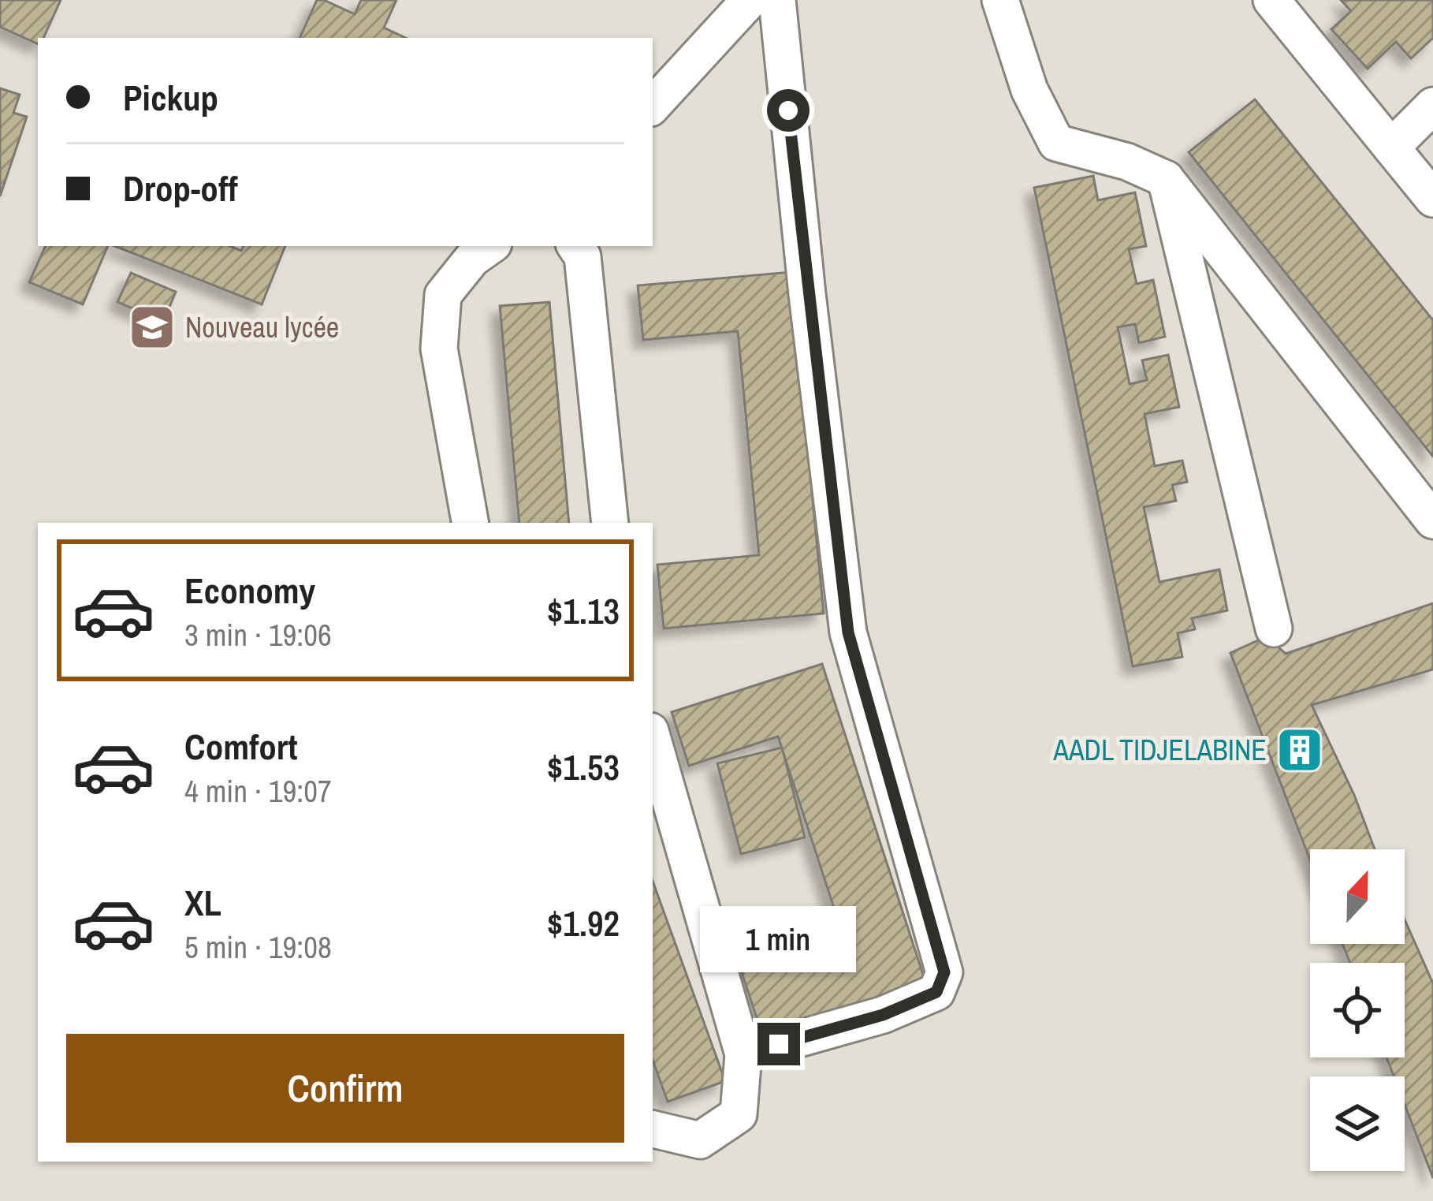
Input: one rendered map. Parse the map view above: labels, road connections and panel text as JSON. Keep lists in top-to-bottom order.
{
  "places": {
    "school or university": ["Nouveau lycée"],
    "building": ["AADL TIDJELABINE"]
  },
  "north": "top",
  "page": {
    "banner": ["Pickup", "Drop-off"],
    "list": [
      {
        "name": "Economy",
        "note": "3 min · 19:06",
        "value": "$1.13"
      },
      {
        "name": "Comfort",
        "note": "4 min · 19:07",
        "value": "$1.53"
      },
      {
        "name": "XL",
        "note": "5 min · 19:08",
        "value": "$1.92"
      }
    ],
    "bubble": "1 min",
    "buttons": "Confirm"
  }
}
